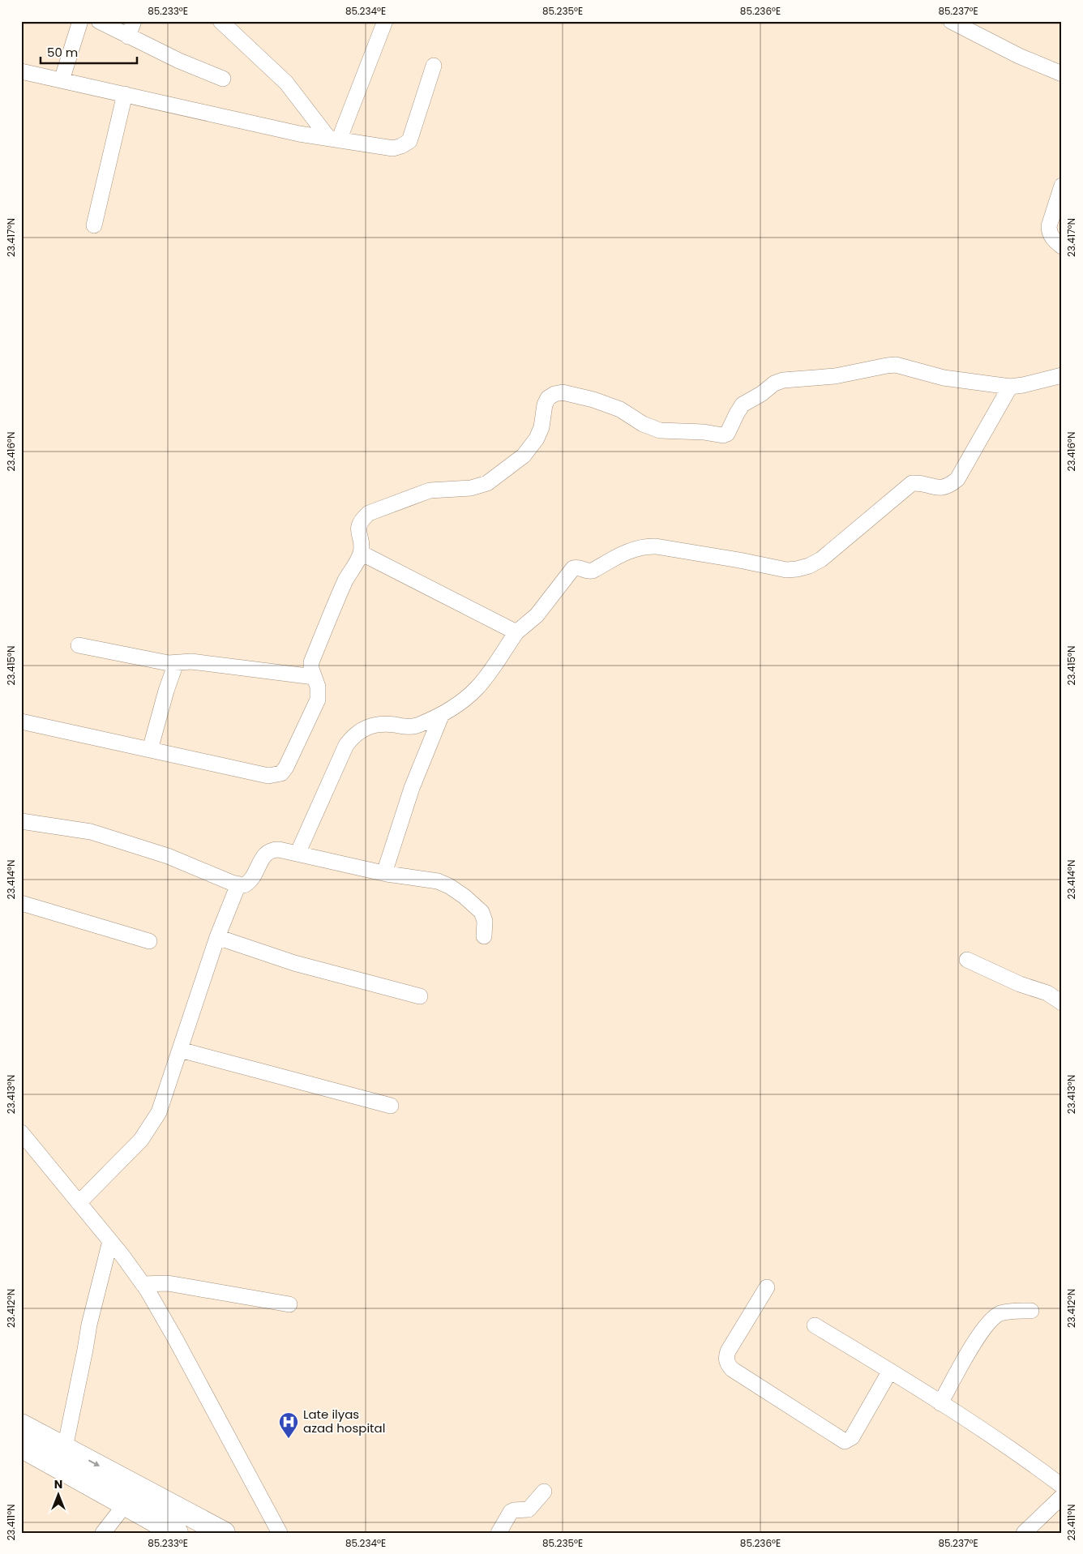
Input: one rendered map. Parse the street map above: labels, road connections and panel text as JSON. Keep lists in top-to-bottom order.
{
  "places": {
    "hospital": ["Late ilyas azad hospital"]
  },
  "scale_bar": "50 m",
  "north": "top",
  "coordinates": [
    "85.233°E",
    "85.234°E",
    "85.235°E",
    "85.236°E",
    "85.237°E",
    "23.417°N",
    "23.416°N",
    "23.415°N",
    "23.414°N",
    "23.413°N",
    "23.412°N",
    "23.411°N"
  ]
}
